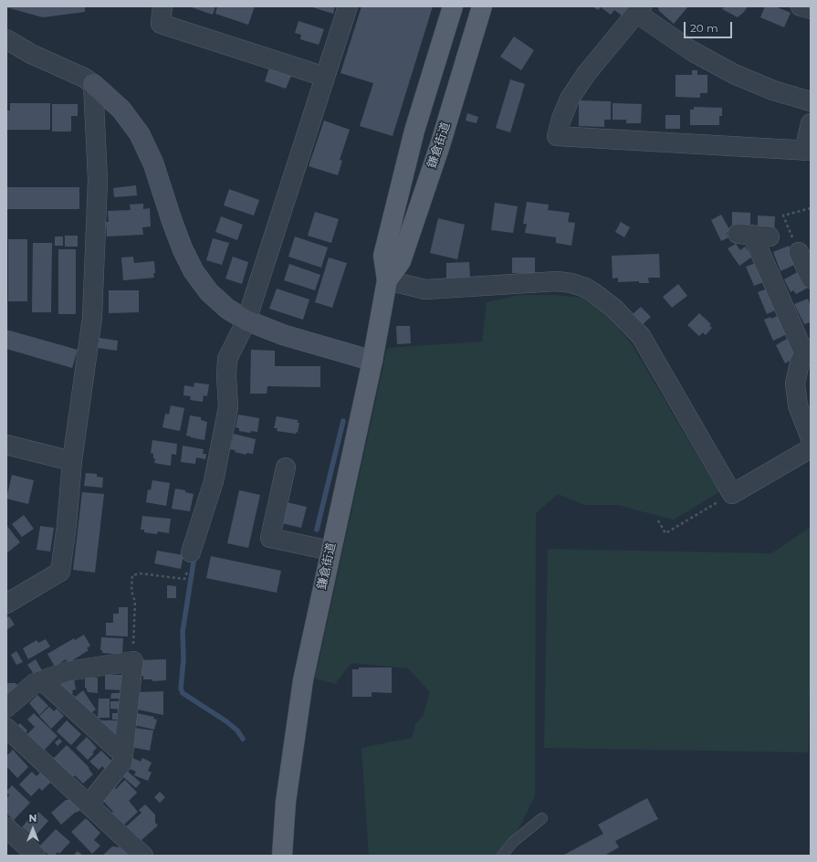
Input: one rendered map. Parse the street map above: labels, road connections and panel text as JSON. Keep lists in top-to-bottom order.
{
  "streets": {
    "main road": ["鎌倉街道"]
  },
  "scale_bar": "20 m",
  "north": "top"
}
